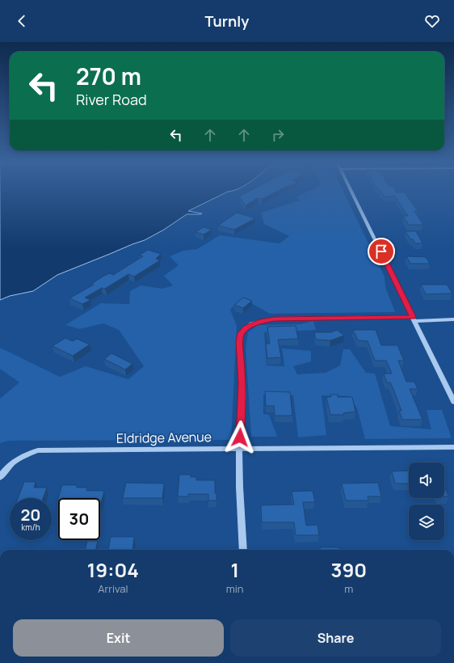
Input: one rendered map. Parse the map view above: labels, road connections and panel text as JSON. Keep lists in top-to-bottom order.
{
  "streets": {
    "street": ["Eldridge Avenue"]
  },
  "page": {
    "header": "Turnly",
    "turn": ["270 m", "River Road"],
    "speed": "20 km/h",
    "limit": "30",
    "eta": [
      "19:04",
      "Arrival",
      "1",
      "min",
      "390",
      "m"
    ],
    "buttons": ["Exit", "Share"]
  }
}
